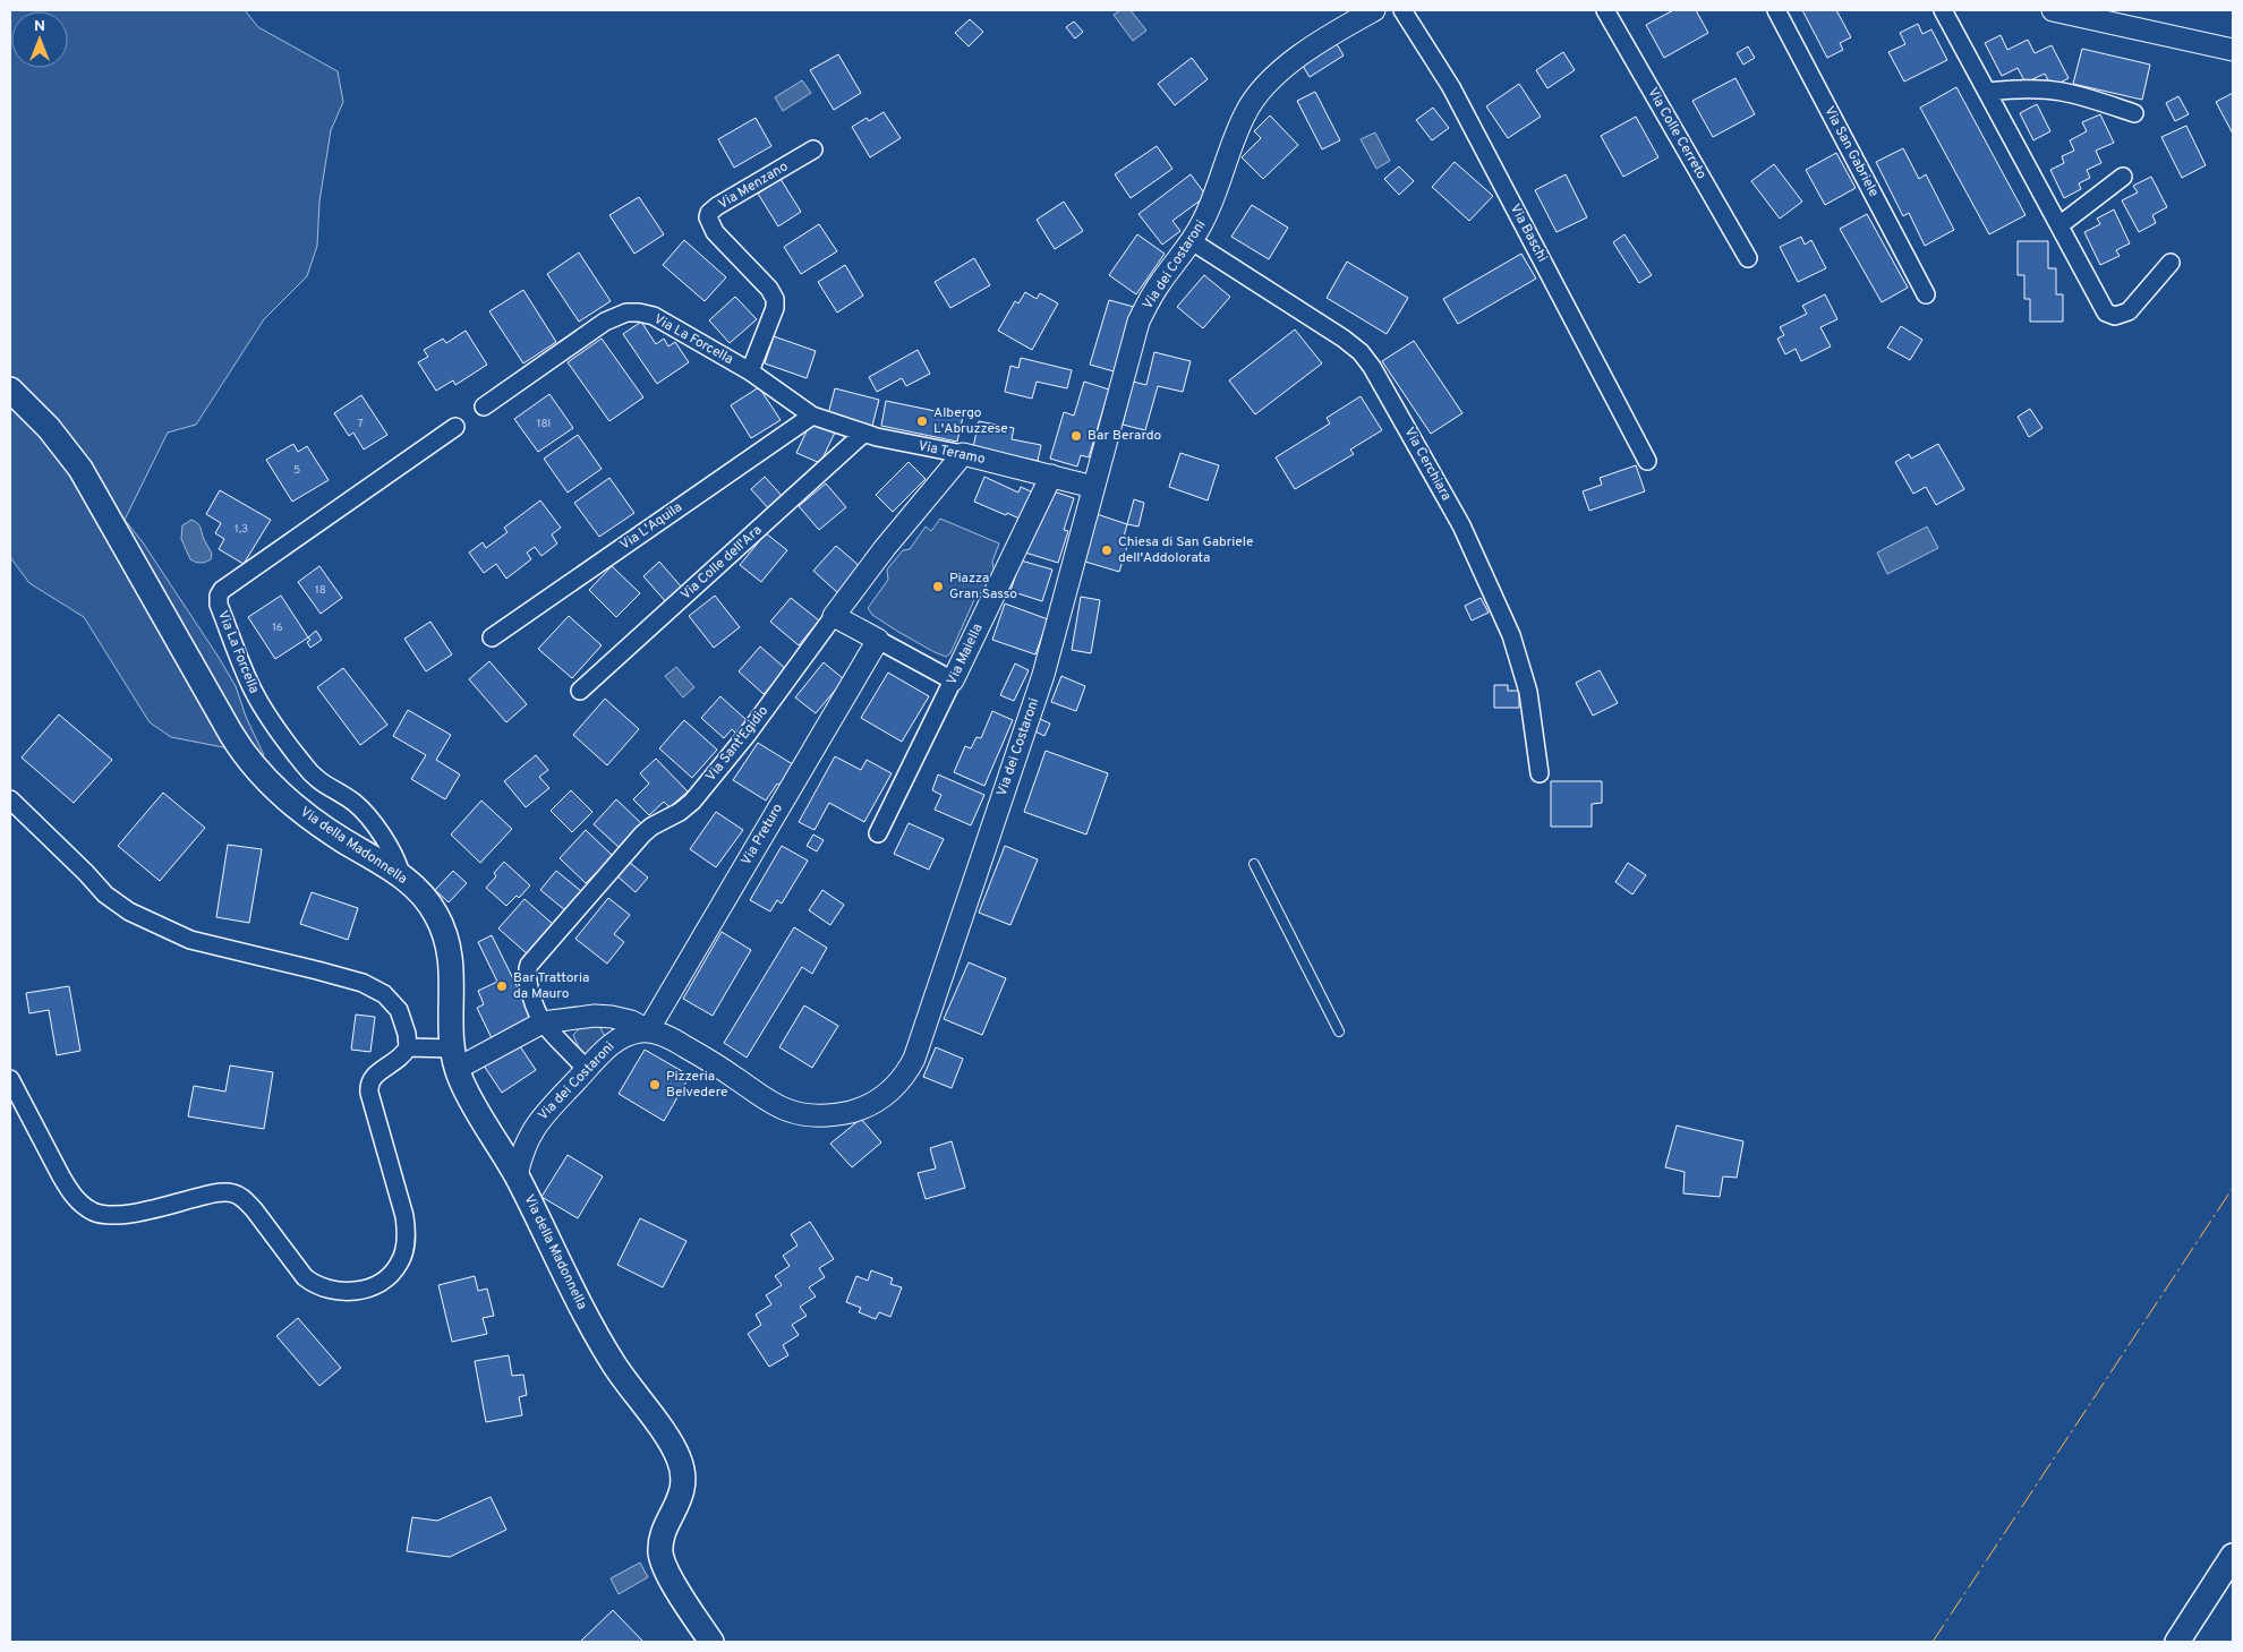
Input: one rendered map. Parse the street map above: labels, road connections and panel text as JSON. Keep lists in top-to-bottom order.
{
  "streets": {
    "main road": ["Via della Madonnella"],
    "street": [
      "Via Colle Cerreto",
      "Via San Gabriele",
      "Via Menzano",
      "Via Baschi",
      "Via dei Costaroni",
      "Via La Forcella",
      "Via Teramo",
      "Via Cerchiara",
      "Via L'Aquila",
      "Via Colle dell'Ara",
      "Via Maiella",
      "Via Sant'Egidio",
      "Via Preturo"
    ]
  },
  "crossings": [
    ["Via Menzano", "Via La Forcella"],
    ["Via dei Costaroni", "Via Teramo"],
    ["Via dei Costaroni", "Via Cerchiara"],
    ["Via dei Costaroni", "Via Preturo"],
    ["Via dei Costaroni", "Via della Madonnella"],
    ["Via La Forcella", "Via Teramo"],
    ["Via La Forcella", "Via L'Aquila"],
    ["Via La Forcella", "Via della Madonnella"],
    ["Via Teramo", "Via L'Aquila"],
    ["Via Teramo", "Via Colle dell'Ara"],
    ["Via Teramo", "Via Maiella"],
    ["Via Teramo", "Via Sant'Egidio"]
  ],
  "places": [
    "Albergo L'Abruzzese",
    "Bar Berardo",
    "Chiesa di San Gabriele dell'Addolorata",
    "Piazza Gran Sasso",
    "Bar Trattoria da Mauro",
    "Pizzeria Belvedere"
  ],
  "house_numbers": [
    "7",
    "18l",
    "5",
    "1,3",
    "18",
    "16"
  ],
  "north": "top"
}
